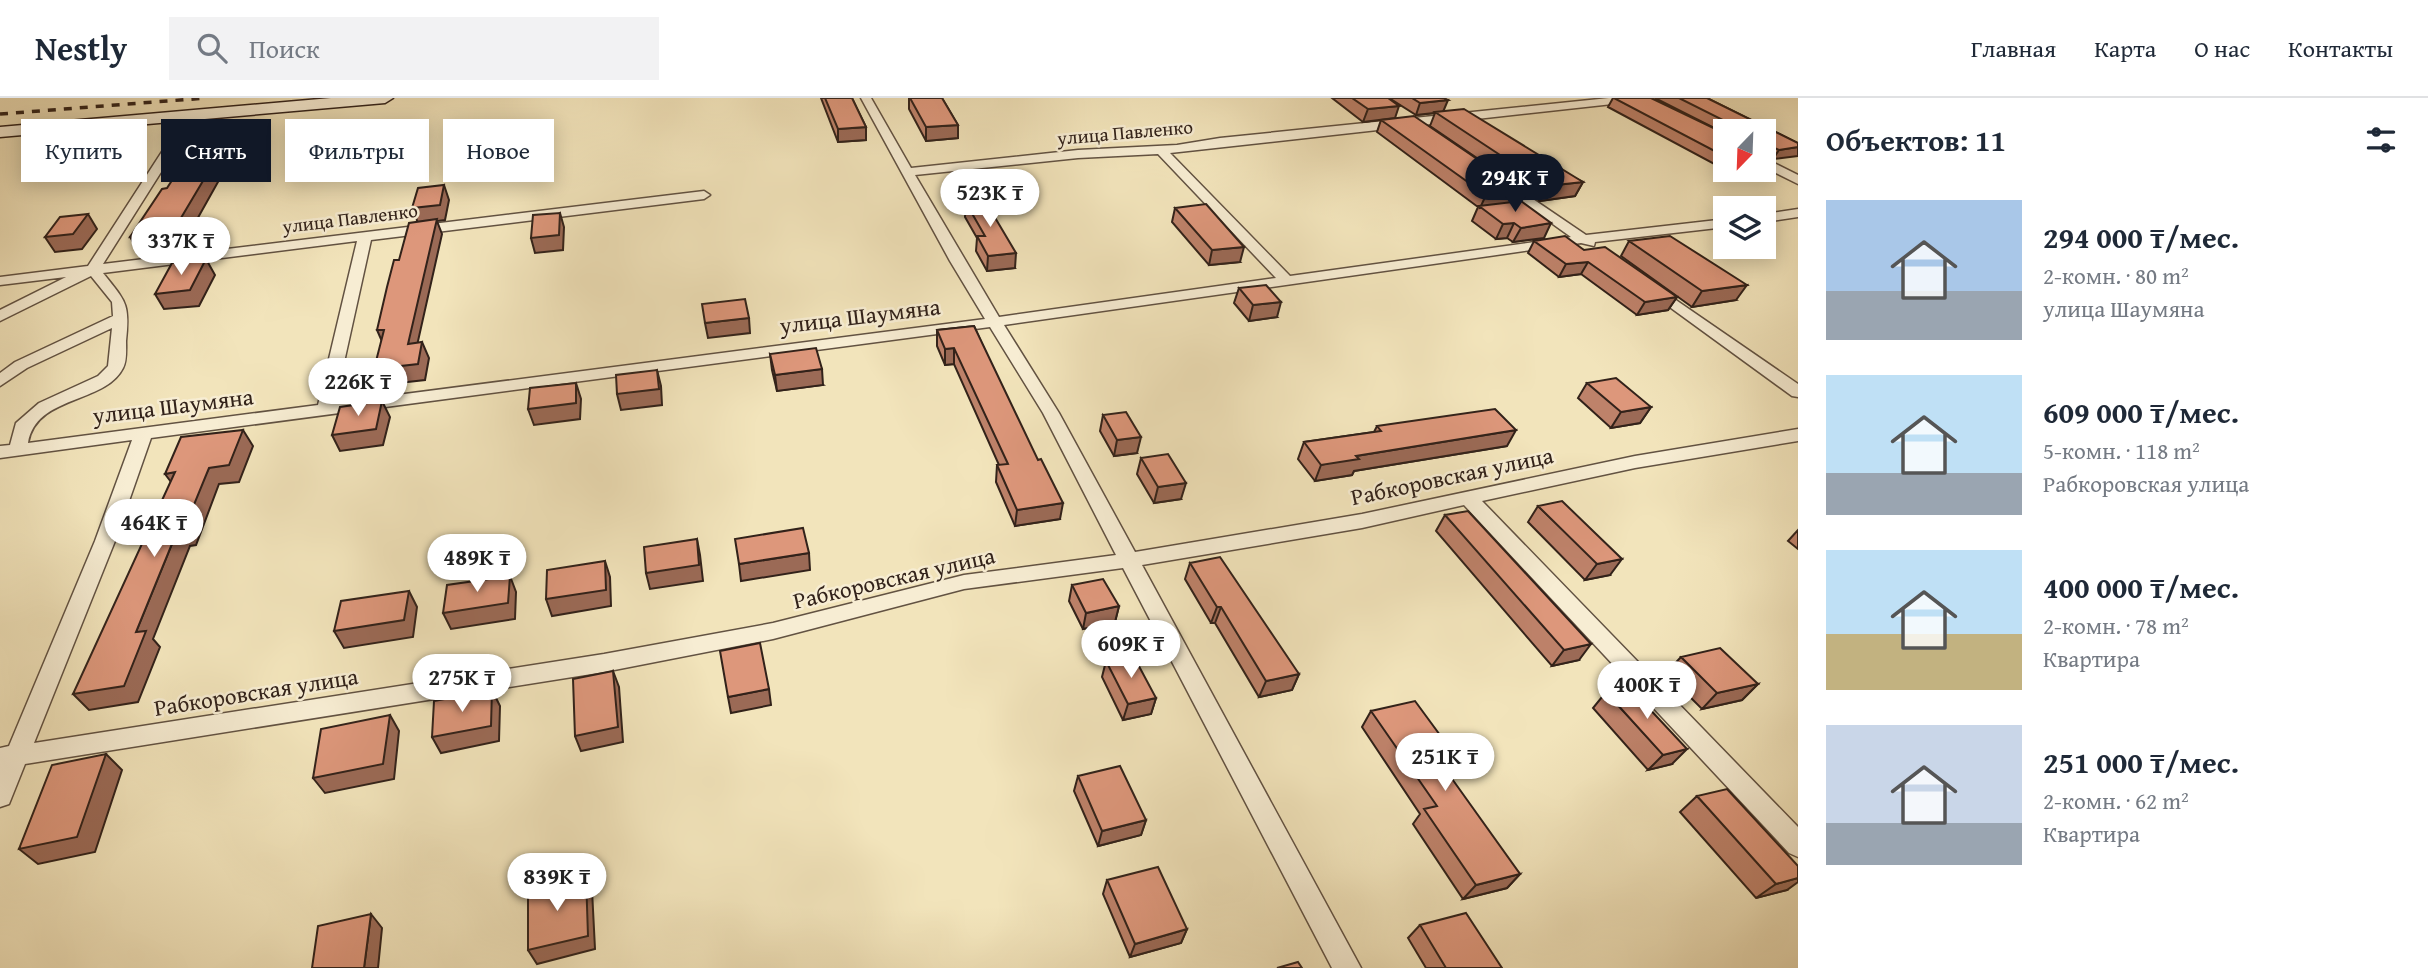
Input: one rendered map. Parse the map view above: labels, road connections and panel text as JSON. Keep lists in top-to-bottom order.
{
  "streets": {
    "street": ["улица Павленко", "улица Шаумяна", "Рабкоровская улица"]
  },
  "north": "bottom left",
  "page": {
    "header": "Nestly",
    "search": "Поиск",
    "nav": [
      "Главная",
      "Карта",
      "О нас",
      "Контакты"
    ],
    "heading": "Объектов: 11",
    "chip": [
      "Купить",
      "Снять",
      "Фильтры",
      "Новое"
    ],
    "price": [
      "294K ₸",
      "523K ₸",
      "337K ₸",
      "226K ₸",
      "464K ₸",
      "489K ₸",
      "609K ₸",
      "275K ₸",
      "400K ₸",
      "251K ₸",
      "839K ₸"
    ],
    "list": [
      {
        "name": "294 000 ₸/мес.",
        "note": "2-комн. · 80 m² · улица Шаумяна"
      },
      {
        "name": "609 000 ₸/мес.",
        "note": "5-комн. · 118 m² · Рабкоровская улица"
      },
      {
        "name": "400 000 ₸/мес.",
        "note": "2-комн. · 78 m² · Квартира"
      },
      {
        "name": "251 000 ₸/мес.",
        "note": "2-комн. · 62 m² · Квартира"
      }
    ]
  }
}
